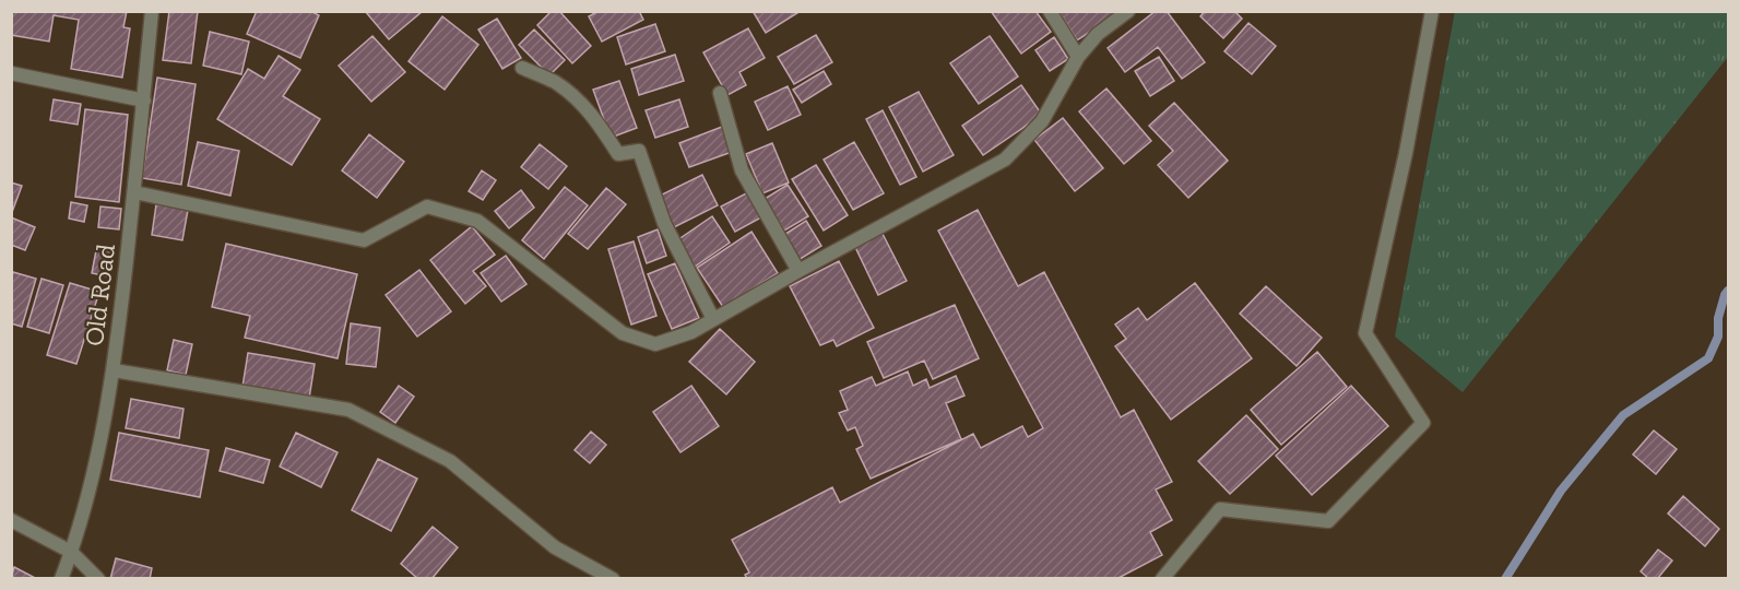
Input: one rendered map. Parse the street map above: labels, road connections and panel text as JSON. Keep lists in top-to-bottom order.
{
  "streets": {
    "street": ["Old Road"]
  }
}
